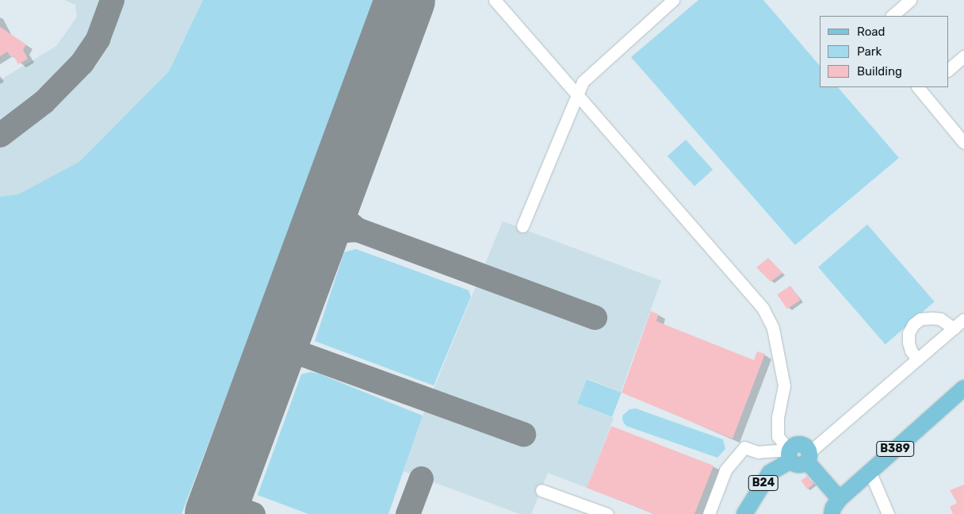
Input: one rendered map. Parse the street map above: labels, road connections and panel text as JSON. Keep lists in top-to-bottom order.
{
  "streets": {
    "main road": ["B389", "B24"]
  },
  "legend": ["Road", "Park", "Building"]
}
